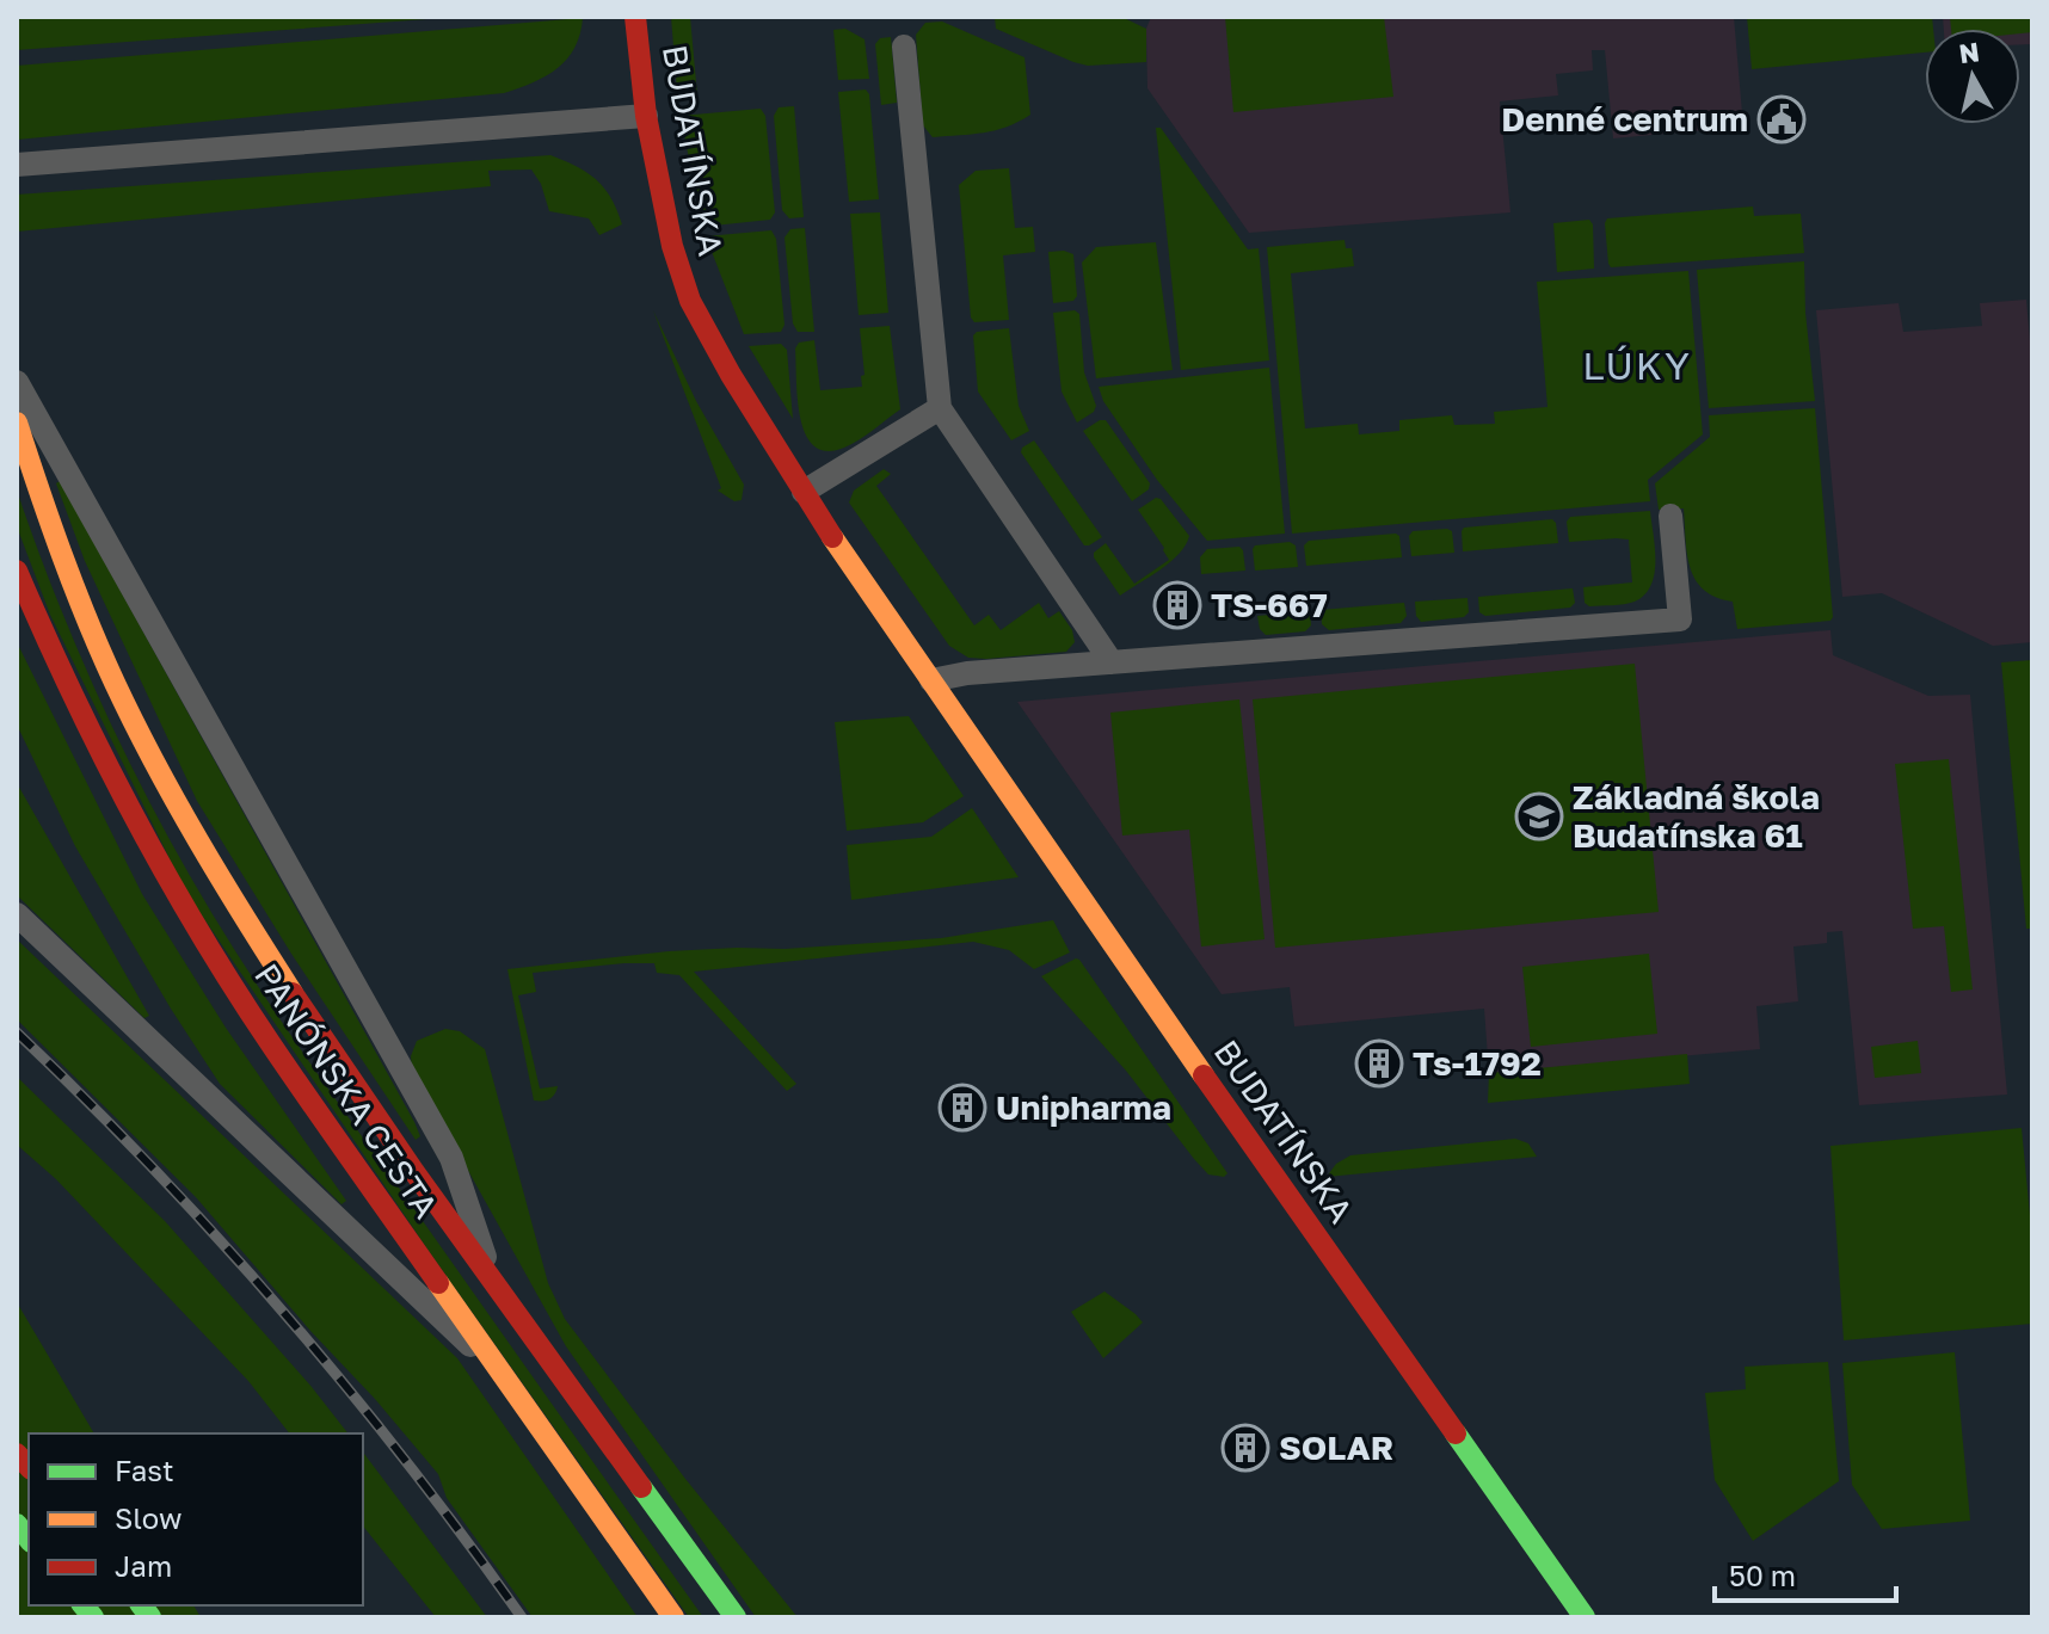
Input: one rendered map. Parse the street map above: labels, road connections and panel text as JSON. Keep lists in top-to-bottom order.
{
  "streets": {
    "main road": ["BUDATÍNSKA", "PANÓNSKA CESTA"]
  },
  "districts": ["LÚKY"],
  "places": {
    "public building": ["Denné centrum"],
    "building": [
      "TS-667",
      "Ts-1792",
      "Unipharma",
      "SOLAR"
    ],
    "school or university": ["Základná škola Budatínska 61"]
  },
  "legend": ["Fast", "Slow", "Jam"],
  "scale_bar": "50 m",
  "north": "top"
}
